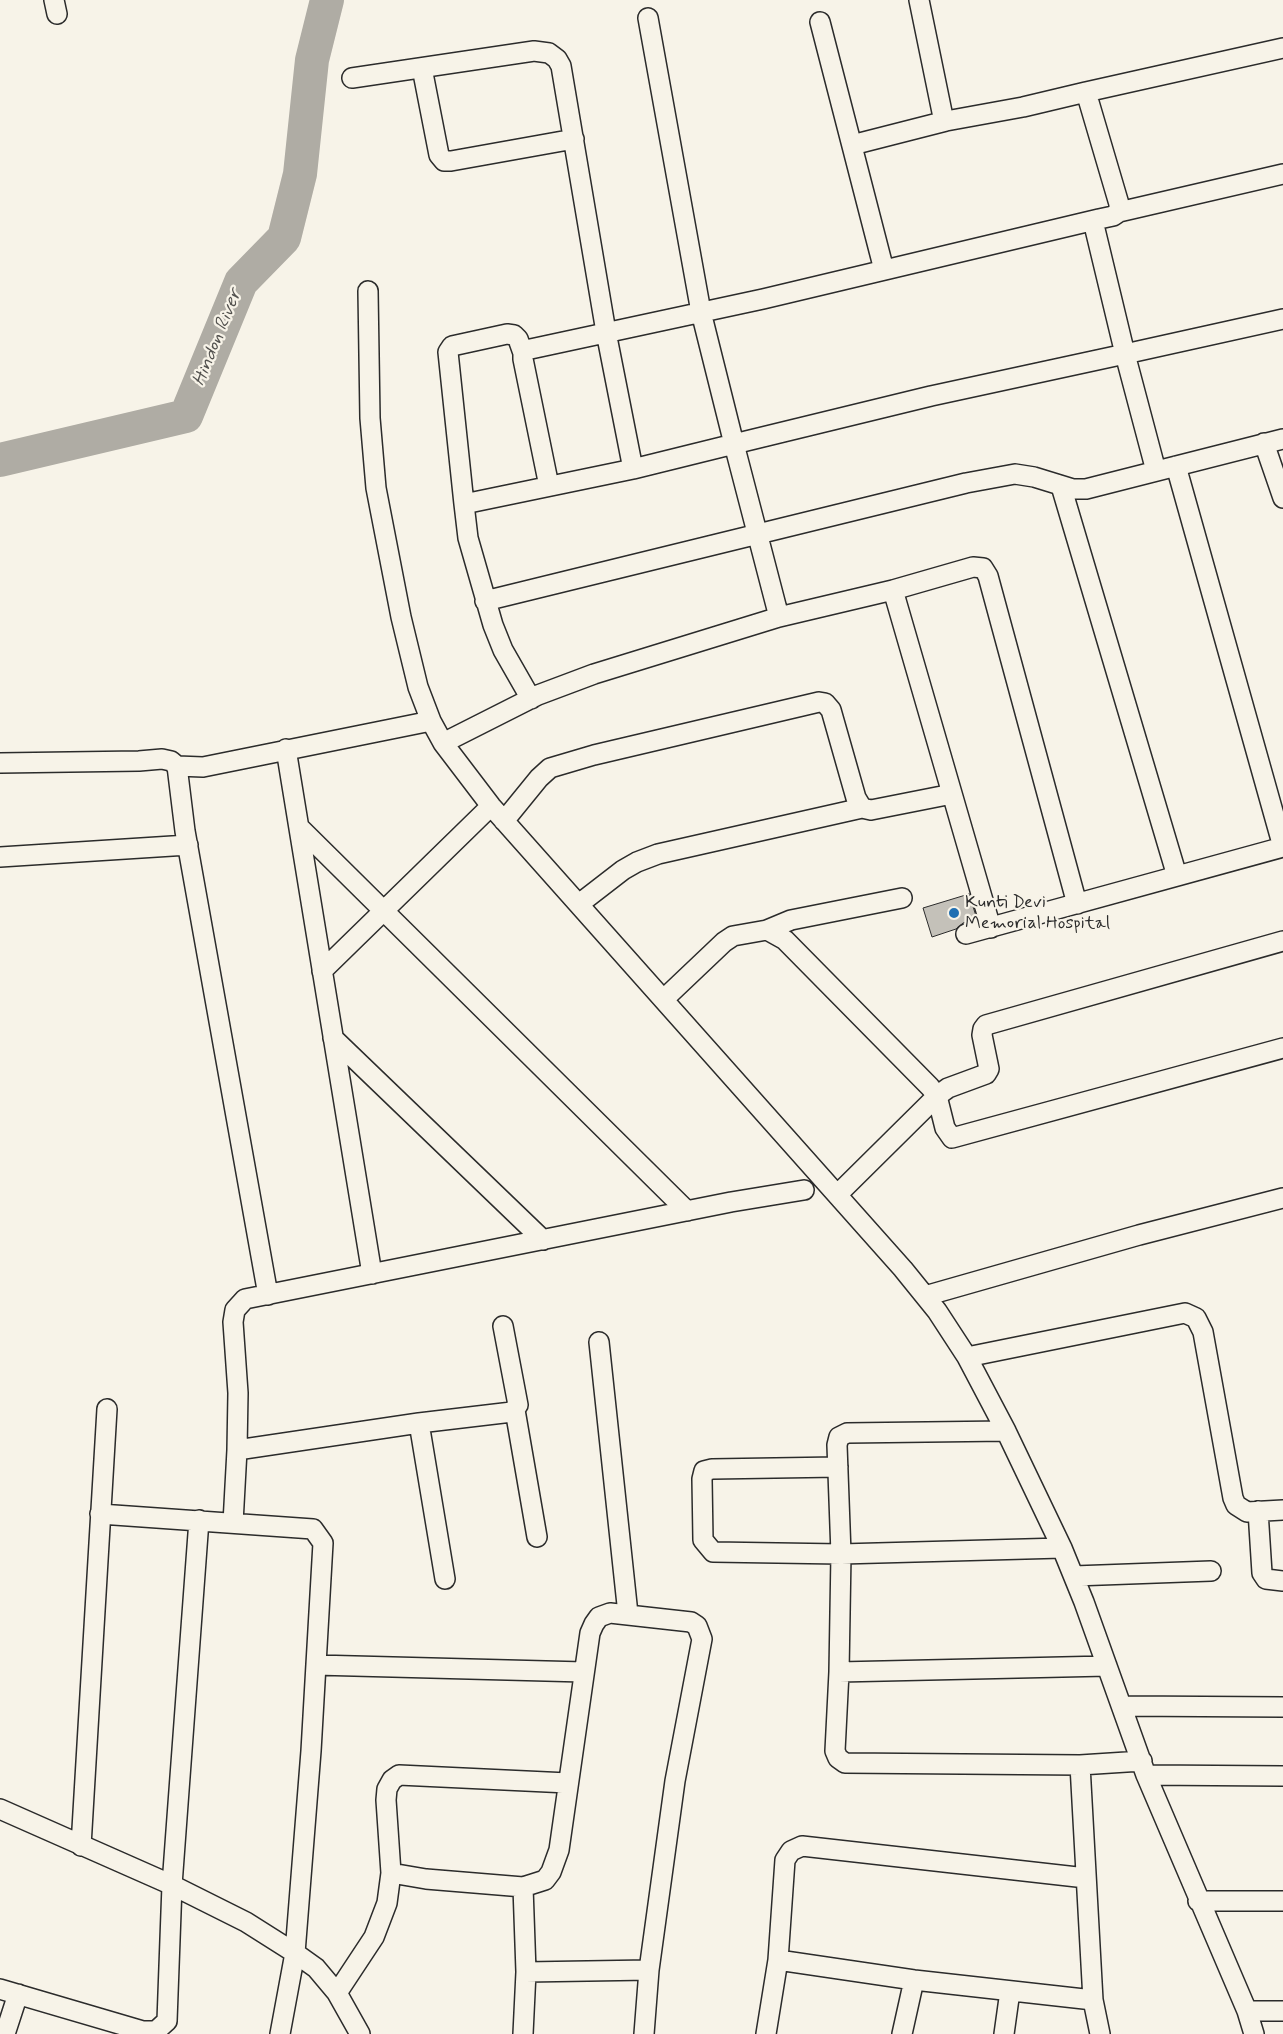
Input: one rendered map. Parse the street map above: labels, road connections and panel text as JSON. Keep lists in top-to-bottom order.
{
  "water": ["Hindon River"],
  "places": ["Kunti Devi Memorial Hospital"]
}
